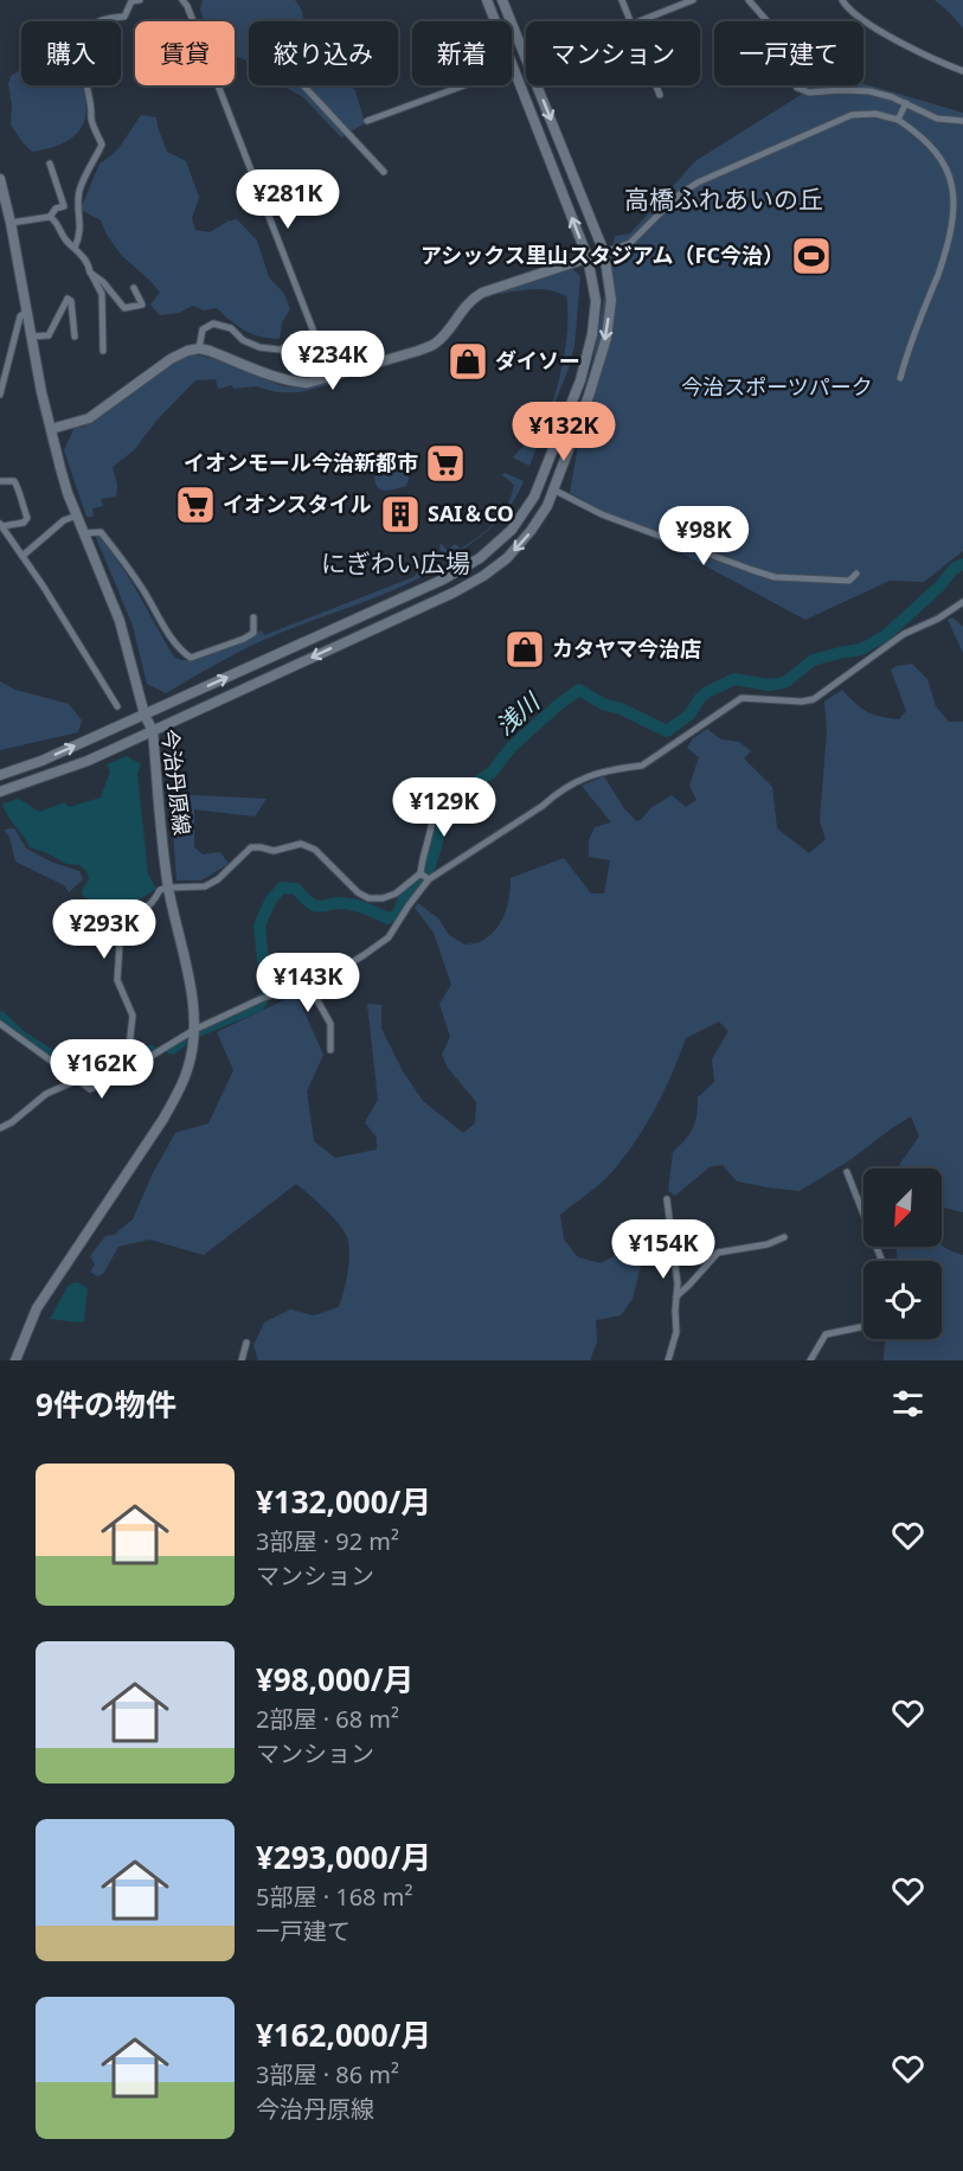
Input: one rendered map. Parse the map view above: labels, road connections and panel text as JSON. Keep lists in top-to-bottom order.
{
  "streets": {
    "street": ["今治丹原線"]
  },
  "districts": ["高橋ふれあいの丘", "にぎわい広場"],
  "water": ["浅川"],
  "parks": ["今治スポーツパーク"],
  "places": {
    "sports": ["アシックス里山スタジアム（FC今治）"],
    "shop": ["ダイソー", "カタヤマ今治店"],
    "supermarket": ["イオンモール今治新都市", "イオンスタイル"],
    "building": ["SAI＆CO"]
  },
  "north": "bottom left",
  "page": {
    "chip": [
      "購入",
      "賃貸",
      "絞り込み",
      "新着",
      "マンション",
      "一戸建て"
    ],
    "price": [
      "¥281K",
      "¥234K",
      "¥132K",
      "¥98K",
      "¥129K",
      "¥293K",
      "¥143K",
      "¥162K",
      "¥154K"
    ],
    "heading": "9件の物件",
    "list": [
      {
        "name": "¥132,000/月",
        "note": "3部屋 · 92 m² · マンション"
      },
      {
        "name": "¥98,000/月",
        "note": "2部屋 · 68 m² · マンション"
      },
      {
        "name": "¥293,000/月",
        "note": "5部屋 · 168 m² · 一戸建て"
      },
      {
        "name": "¥162,000/月",
        "note": "3部屋 · 86 m² · 今治丹原線"
      }
    ]
  }
}
